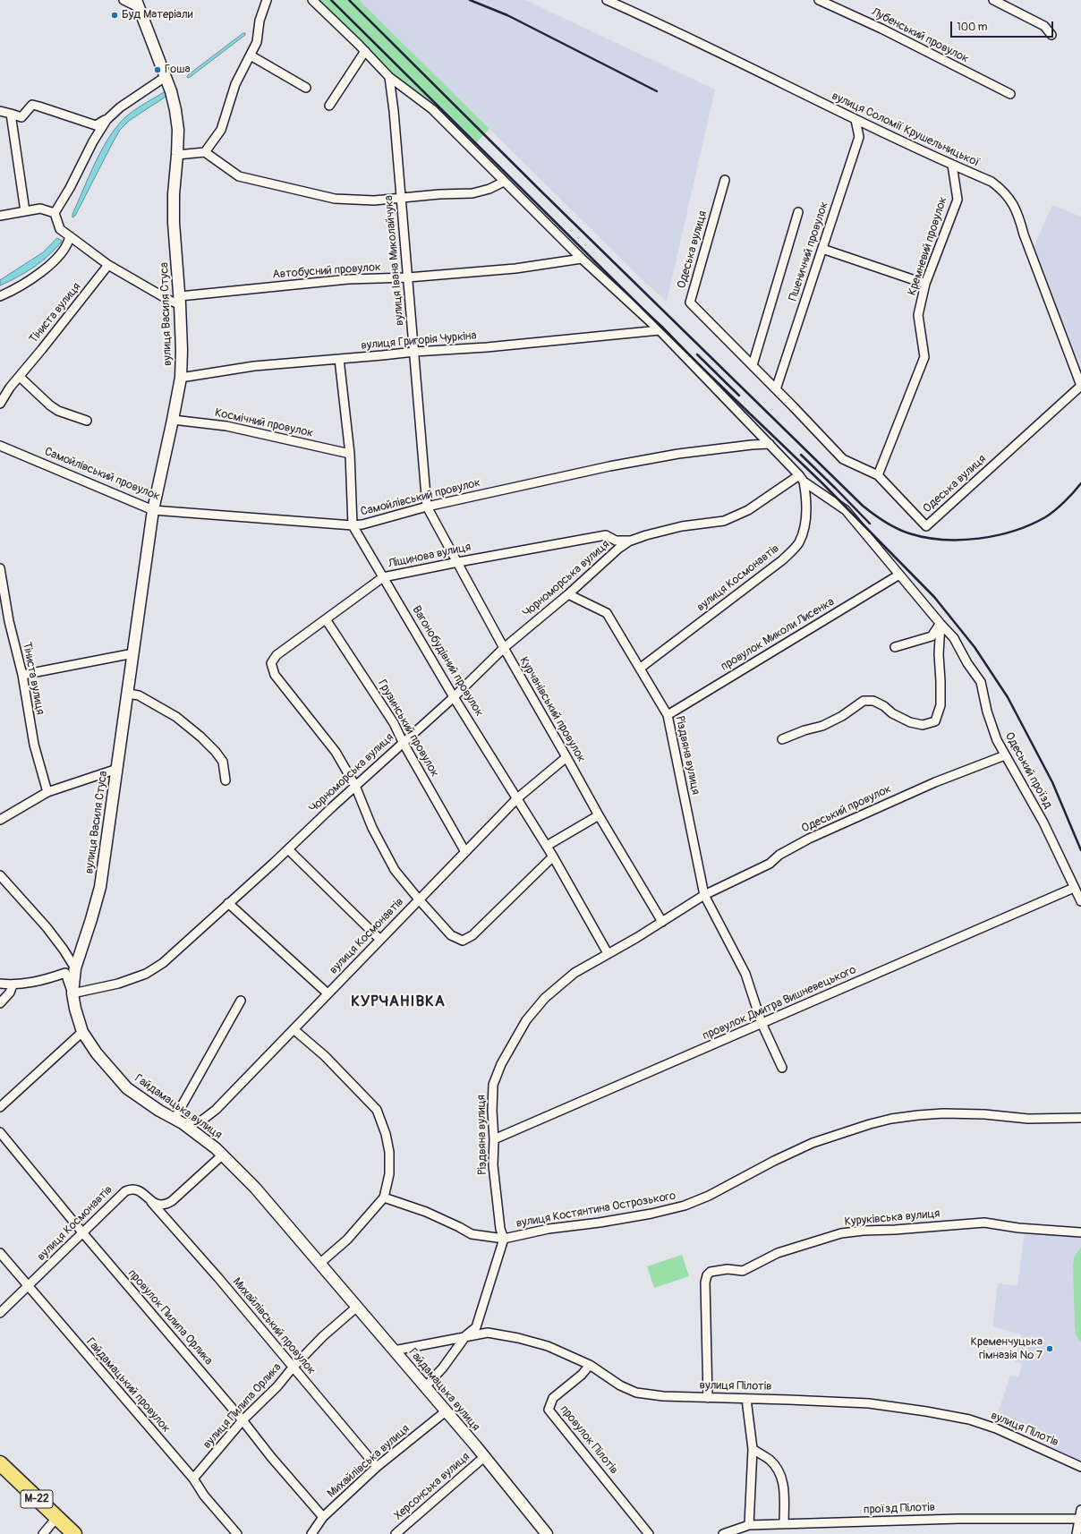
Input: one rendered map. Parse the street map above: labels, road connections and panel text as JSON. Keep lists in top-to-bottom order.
{
  "streets": {
    "highway": ["М-22"],
    "main road": ["вулиця Василя Стуса", "Гайдамацька вулиця"],
    "street": [
      "Лубенський провулок",
      "вулиця Соломії Крушельницької",
      "Кремневий провулок",
      "Одеська вулиця",
      "Пшеничний провулок",
      "вулиця Івана Миколайчука",
      "Автобусний провулок",
      "Тіниста вулиця",
      "вулиця Григорія Чуркіна",
      "Космічний провулок",
      "Самойлівський провулок",
      "Ліщинова вулиця",
      "вулиця Космонавтів",
      "Чорноморська вулиця",
      "провулок Миколи Лисенка",
      "Вагонобудівний провулок",
      "Курчанівський провулок",
      "Грузинський провулок",
      "Різдвяна вулиця",
      "Одеський проїзд",
      "Одеський провулок",
      "провулок Дмитра Вишневецького",
      "вулиця Костянтина Острозького",
      "Куруківська вулиця",
      "провулок Пилипа Орлика",
      "Михайлівський провулок",
      "Гайдамацький провулок",
      "вулиця Пілотів",
      "вулиця Пилипа Орлика",
      "провулок Пілотів",
      "Михайлівська вулиця",
      "Херсонська вулиця",
      "проїзд Пілотів"
    ]
  },
  "crossings": [
    ["вулиця Соломії Крушельницької", "Кремневий провулок"],
    ["вулиця Соломії Крушельницької", "Одеська вулиця"],
    ["вулиця Соломії Крушельницької", "Пшеничний провулок"],
    ["Кремневий провулок", "Одеська вулиця"],
    ["Одеська вулиця", "Пшеничний провулок"],
    ["вулиця Івана Миколайчука", "Автобусний провулок"],
    ["вулиця Івана Миколайчука", "вулиця Григорія Чуркіна"],
    ["вулиця Івана Миколайчука", "Самойлівський провулок"],
    ["вулиця Івана Миколайчука", "Курчанівський провулок"],
    ["вулиця Івана Миколайчука", "Одеський проїзд"],
    ["Автобусний провулок", "вулиця Василя Стуса"],
    ["Автобусний провулок", "Одеський проїзд"],
    ["вулиця Василя Стуса", "вулиця Григорія Чуркіна"],
    ["вулиця Василя Стуса", "Космічний провулок"],
    ["вулиця Василя Стуса", "Самойлівський провулок"],
    ["вулиця Василя Стуса", "Чорноморська вулиця"],
    ["вулиця Василя Стуса", "Гайдамацька вулиця"],
    ["вулиця Григорія Чуркіна", "Вагонобудівний провулок"],
    ["вулиця Григорія Чуркіна", "Одеський проїзд"],
    ["Космічний провулок", "Вагонобудівний провулок"],
    ["Самойлівський провулок", "Вагонобудівний провулок"],
    ["Самойлівський провулок", "Курчанівський провулок"],
    ["Самойлівський провулок", "Одеський проїзд"],
    ["Ліщинова вулиця", "вулиця Космонавтів"],
    ["Ліщинова вулиця", "Чорноморська вулиця"],
    ["Ліщинова вулиця", "Вагонобудівний провулок"],
    ["Ліщинова вулиця", "Курчанівський провулок"],
    ["Ліщинова вулиця", "Грузинський провулок"],
    ["Ліщинова вулиця", "Одеський проїзд"],
    ["вулиця Космонавтів", "Вагонобудівний провулок"],
    ["вулиця Космонавтів", "Курчанівський провулок"],
    ["вулиця Космонавтів", "Грузинський провулок"],
    ["вулиця Космонавтів", "Різдвяна вулиця"],
    ["вулиця Космонавтів", "Одеський проїзд"],
    ["вулиця Космонавтів", "Гайдамацька вулиця"],
    ["вулиця Космонавтів", "провулок Пилипа Орлика"],
    ["вулиця Космонавтів", "Михайлівський провулок"],
    ["вулиця Космонавтів", "Гайдамацький провулок"],
    ["Чорноморська вулиця", "Вагонобудівний провулок"],
    ["Чорноморська вулиця", "Курчанівський провулок"],
    ["Чорноморська вулиця", "Грузинський провулок"],
    ["Чорноморська вулиця", "Різдвяна вулиця"],
    ["Чорноморська вулиця", "Гайдамацька вулиця"],
    ["провулок Миколи Лисенка", "Різдвяна вулиця"],
    ["провулок Миколи Лисенка", "Одеський проїзд"],
    ["Вагонобудівний провулок", "Різдвяна вулиця"],
    ["Курчанівський провулок", "Різдвяна вулиця"],
    ["Різдвяна вулиця", "Одеський провулок"],
    ["Різдвяна вулиця", "провулок Дмитра Вишневецького"],
    ["Різдвяна вулиця", "вулиця Костянтина Острозького"],
    ["Одеський проїзд", "Одеський провулок"],
    ["Одеський проїзд", "провулок Дмитра Вишневецького"],
    ["Гайдамацька вулиця", "вулиця Пілотів"],
    ["Гайдамацька вулиця", "вулиця Пилипа Орлика"],
    ["Гайдамацька вулиця", "Михайлівська вулиця"],
    ["Гайдамацька вулиця", "Херсонська вулиця"],
    ["Куруківська вулиця", "вулиця Пілотів"],
    ["провулок Пилипа Орлика", "вулиця Пилипа Орлика"],
    ["провулок Пилипа Орлика", "Михайлівська вулиця"],
    ["Михайлівський провулок", "вулиця Пилипа Орлика"],
    ["Михайлівський провулок", "Михайлівська вулиця"],
    ["Гайдамацький провулок", "вулиця Пилипа Орлика"],
    ["вулиця Пілотів", "провулок Пілотів"]
  ],
  "districts": ["КУРЧАНІВКА"],
  "places": ["Буд Матерiали", "Гоша", "Кременчуцька гімназія № 7"],
  "scale_bar": "100 m"
}
